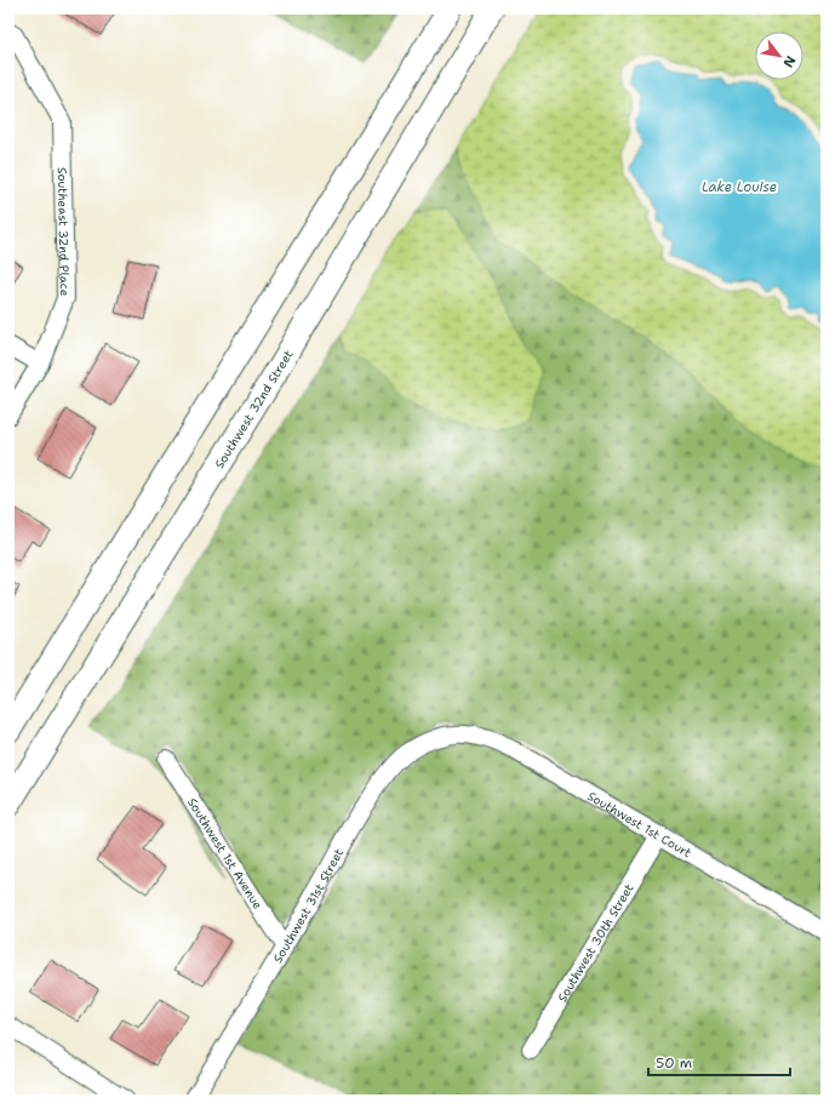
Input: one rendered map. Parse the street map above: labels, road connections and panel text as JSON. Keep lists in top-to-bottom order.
{
  "streets": {
    "main road": ["Southwest 32nd Street"],
    "street": [
      "Southeast 32nd Place",
      "Southwest 1st Court",
      "Southwest 1st Avenue",
      "Southwest 31st Street",
      "Southwest 30th Street"
    ]
  },
  "crossings": [
    ["Southwest 1st Court", "Southwest 31st Street"],
    ["Southwest 1st Court", "Southwest 30th Street"],
    ["Southwest 1st Avenue", "Southwest 31st Street"]
  ],
  "water": ["Lake Louise"],
  "scale_bar": "50 m",
  "north": "bottom right"
}
